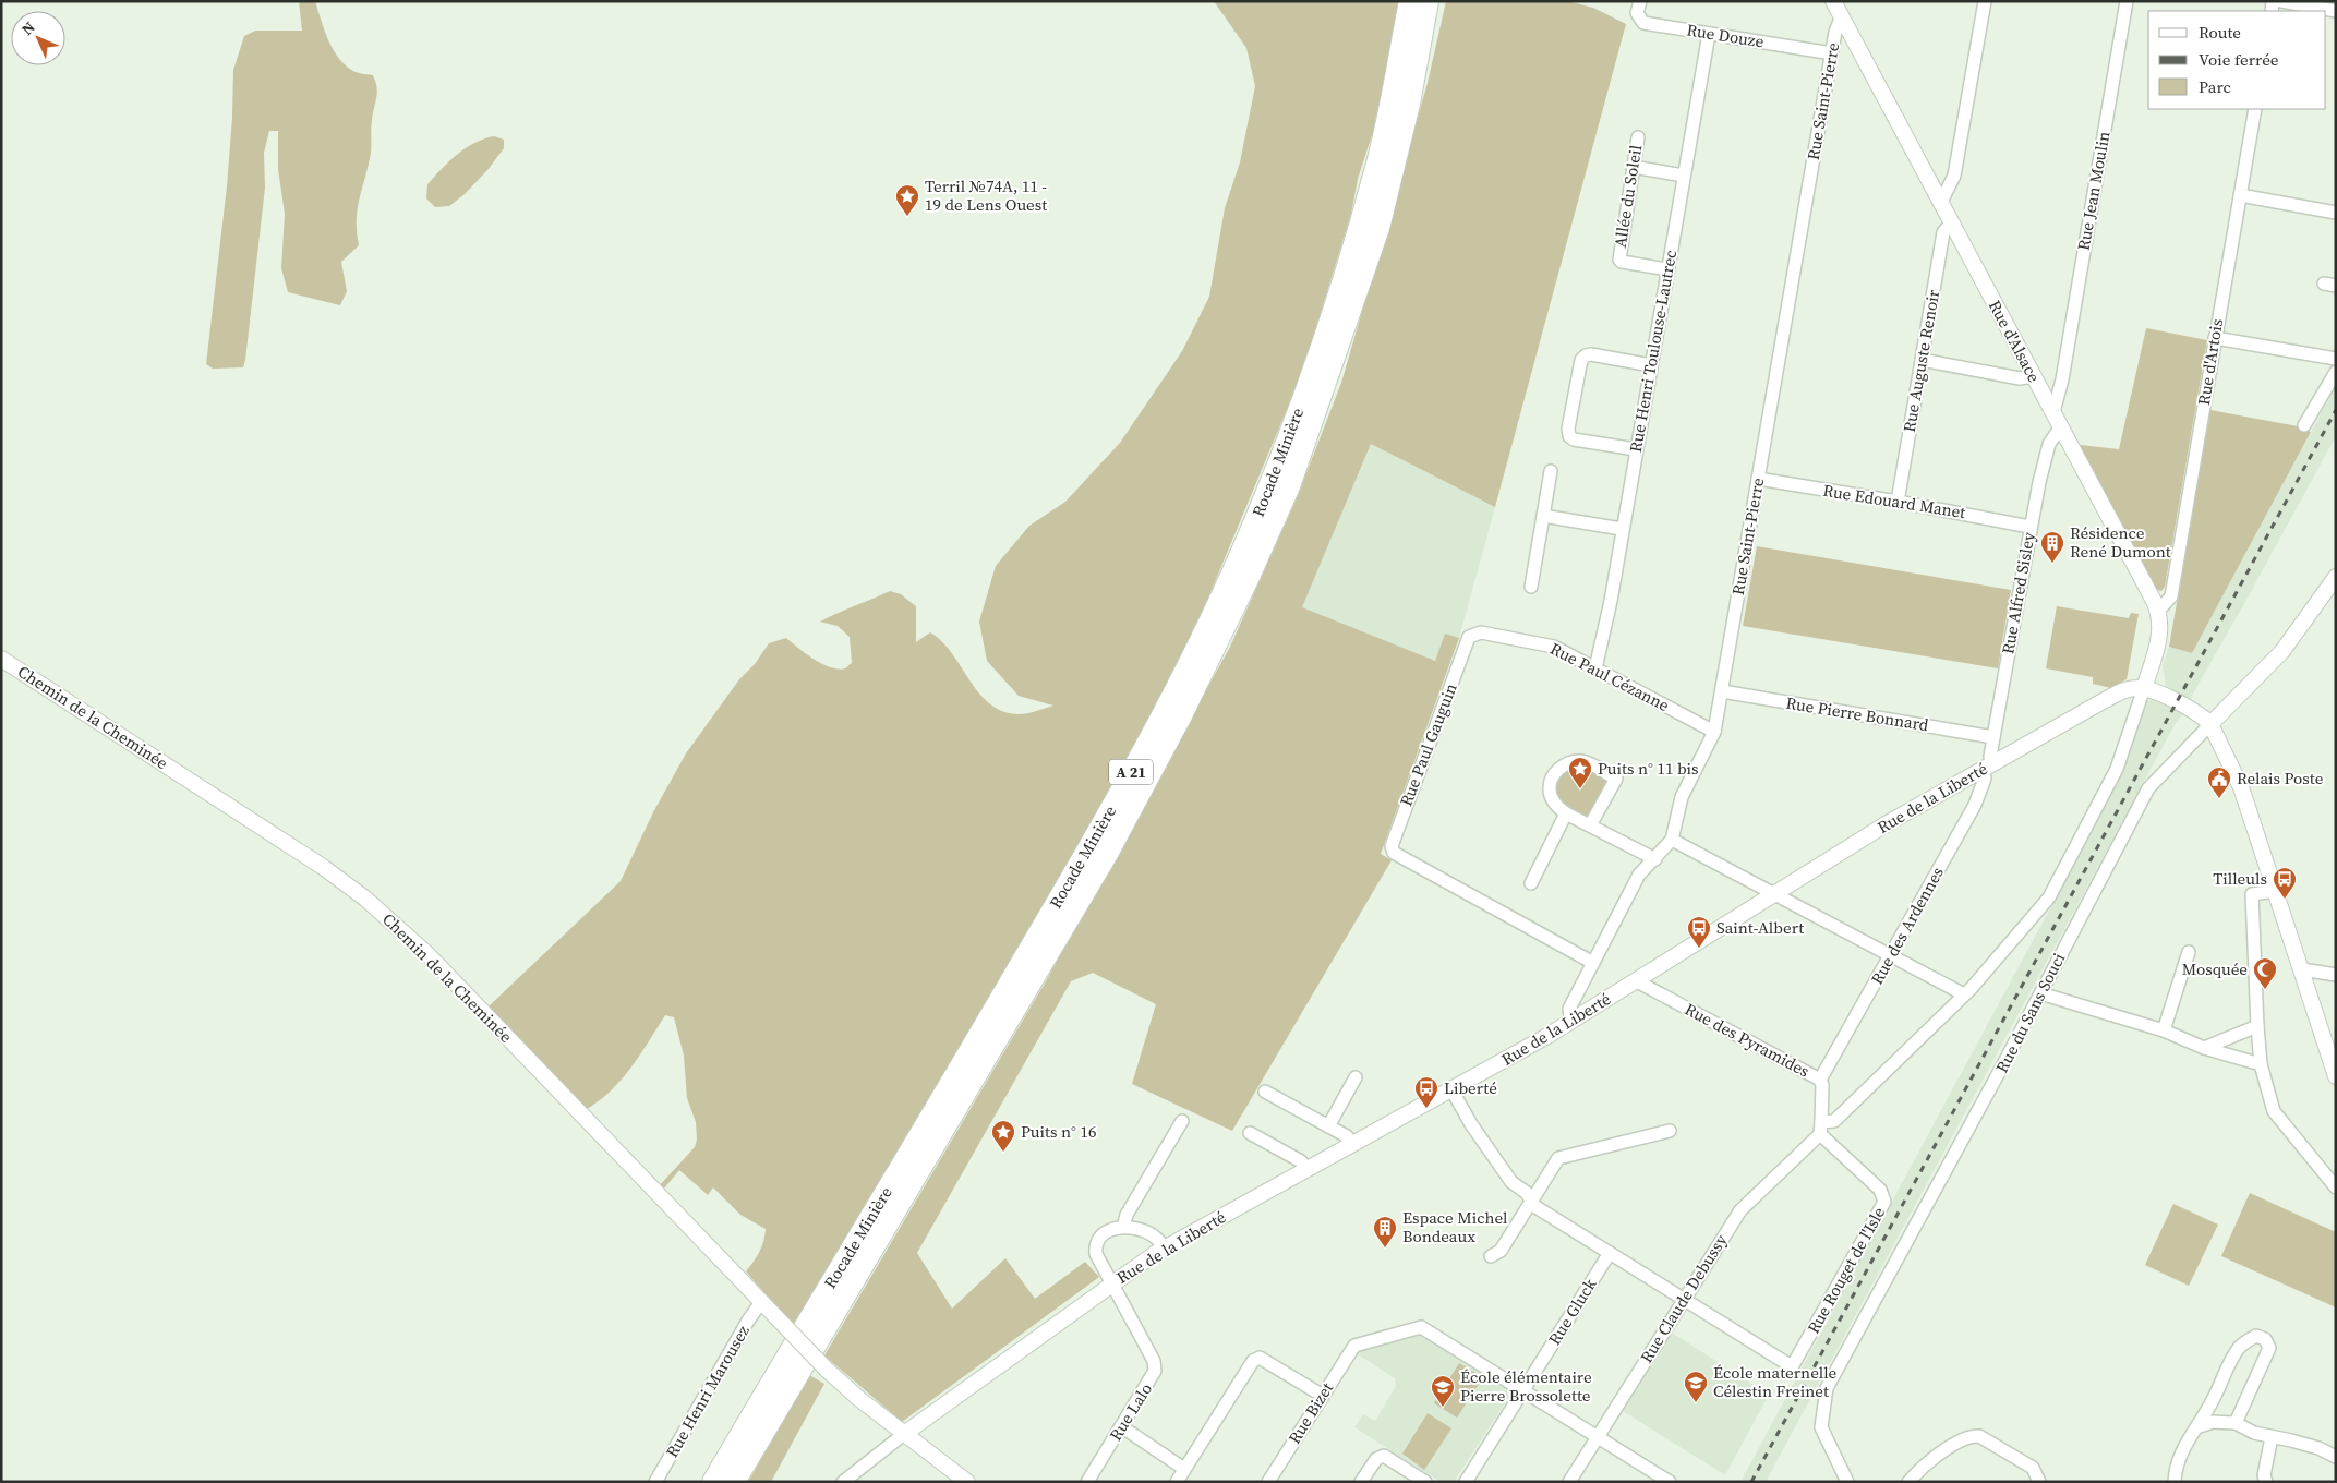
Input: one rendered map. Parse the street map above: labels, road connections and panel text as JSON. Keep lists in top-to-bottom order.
{
  "streets": {
    "highway": ["Rocade Minière", "A 21"],
    "street": [
      "Rue Douze",
      "Rue Saint-Pierre",
      "Rue Jean Moulin",
      "Allée du Soleil",
      "Rue d'Alsace",
      "Rue Henri Toulouse-Lautrec",
      "Rue Auguste Renoir",
      "Rue d'Artois",
      "Rue Edouard Manet",
      "Rue Alfred Sisley",
      "Rue Paul Cézanne",
      "Rue Pierre Bonnard",
      "Chemin de la Cheminée",
      "Rue Paul Gauguin",
      "Rue de la Liberté",
      "Rue des Ardennes",
      "Rue du Sans Souci",
      "Rue des Pyramides",
      "Rue Rouget de l'Isle",
      "Rue Claude Debussy",
      "Rue Gluck",
      "Rue Henri Marousez",
      "Rue Lalo",
      "Rue Bizet"
    ]
  },
  "crossings": [
    ["Rue Douze", "Rue Saint-Pierre"],
    ["Rue Douze", "Rue Henri Toulouse-Lautrec"],
    ["Rue Saint-Pierre", "Rue d'Alsace"],
    ["Rue Saint-Pierre", "Rue Edouard Manet"],
    ["Rue Saint-Pierre", "Rue Paul Cézanne"],
    ["Rue Saint-Pierre", "Rue Pierre Bonnard"],
    ["Rue Saint-Pierre", "Rue Paul Gauguin"],
    ["Rue Saint-Pierre", "Rue de la Liberté"],
    ["Rue Jean Moulin", "Rue d'Alsace"],
    ["Allée du Soleil", "Rue Henri Toulouse-Lautrec"],
    ["Rue d'Alsace", "Rue Auguste Renoir"],
    ["Rue d'Alsace", "Rue d'Artois"],
    ["Rue d'Alsace", "Rue Alfred Sisley"],
    ["Rue d'Alsace", "Rue de la Liberté"],
    ["Rue d'Alsace", "Rue Claude Debussy"],
    ["Rue Henri Toulouse-Lautrec", "Rue Paul Cézanne"],
    ["Rue Auguste Renoir", "Rue Edouard Manet"],
    ["Rue Edouard Manet", "Rue Alfred Sisley"],
    ["Rue Alfred Sisley", "Rue Pierre Bonnard"],
    ["Rue Alfred Sisley", "Rue de la Liberté"],
    ["Rue Alfred Sisley", "Rue des Ardennes"],
    ["Rue Paul Cézanne", "Rue Paul Gauguin"],
    ["Chemin de la Cheminée", "Rue de la Liberté"],
    ["Chemin de la Cheminée", "Rue Henri Marousez"],
    ["Rue de la Liberté", "Rue des Ardennes"],
    ["Rue de la Liberté", "Rue des Pyramides"],
    ["Rue de la Liberté", "Rue Claude Debussy"],
    ["Rue de la Liberté", "Rue Lalo"],
    ["Rue des Ardennes", "Rue des Pyramides"],
    ["Rue des Pyramides", "Rue Rouget de l'Isle"],
    ["Rue des Pyramides", "Rue Claude Debussy"],
    ["Rue Rouget de l'Isle", "Rue Claude Debussy"],
    ["Rue Gluck", "Rue Bizet"]
  ],
  "places": {
    "place": ["Terril №74A, 11 - 19 de Lens Ouest", "Puits n° 11 bis", "Puits n° 16"],
    "building": ["Résidence René Dumont", "Espace Michel Bondeaux"],
    "public building": ["Relais Poste"],
    "bus stop": ["Tilleuls", "Saint-Albert", "Liberté"],
    "mosque": ["Mosquée"],
    "school or university": ["École maternelle Célestin Freinet", "École élémentaire Pierre Brossolette"]
  },
  "legend": ["Route", "Voie ferrée", "Parc"],
  "north": "top left"
}
